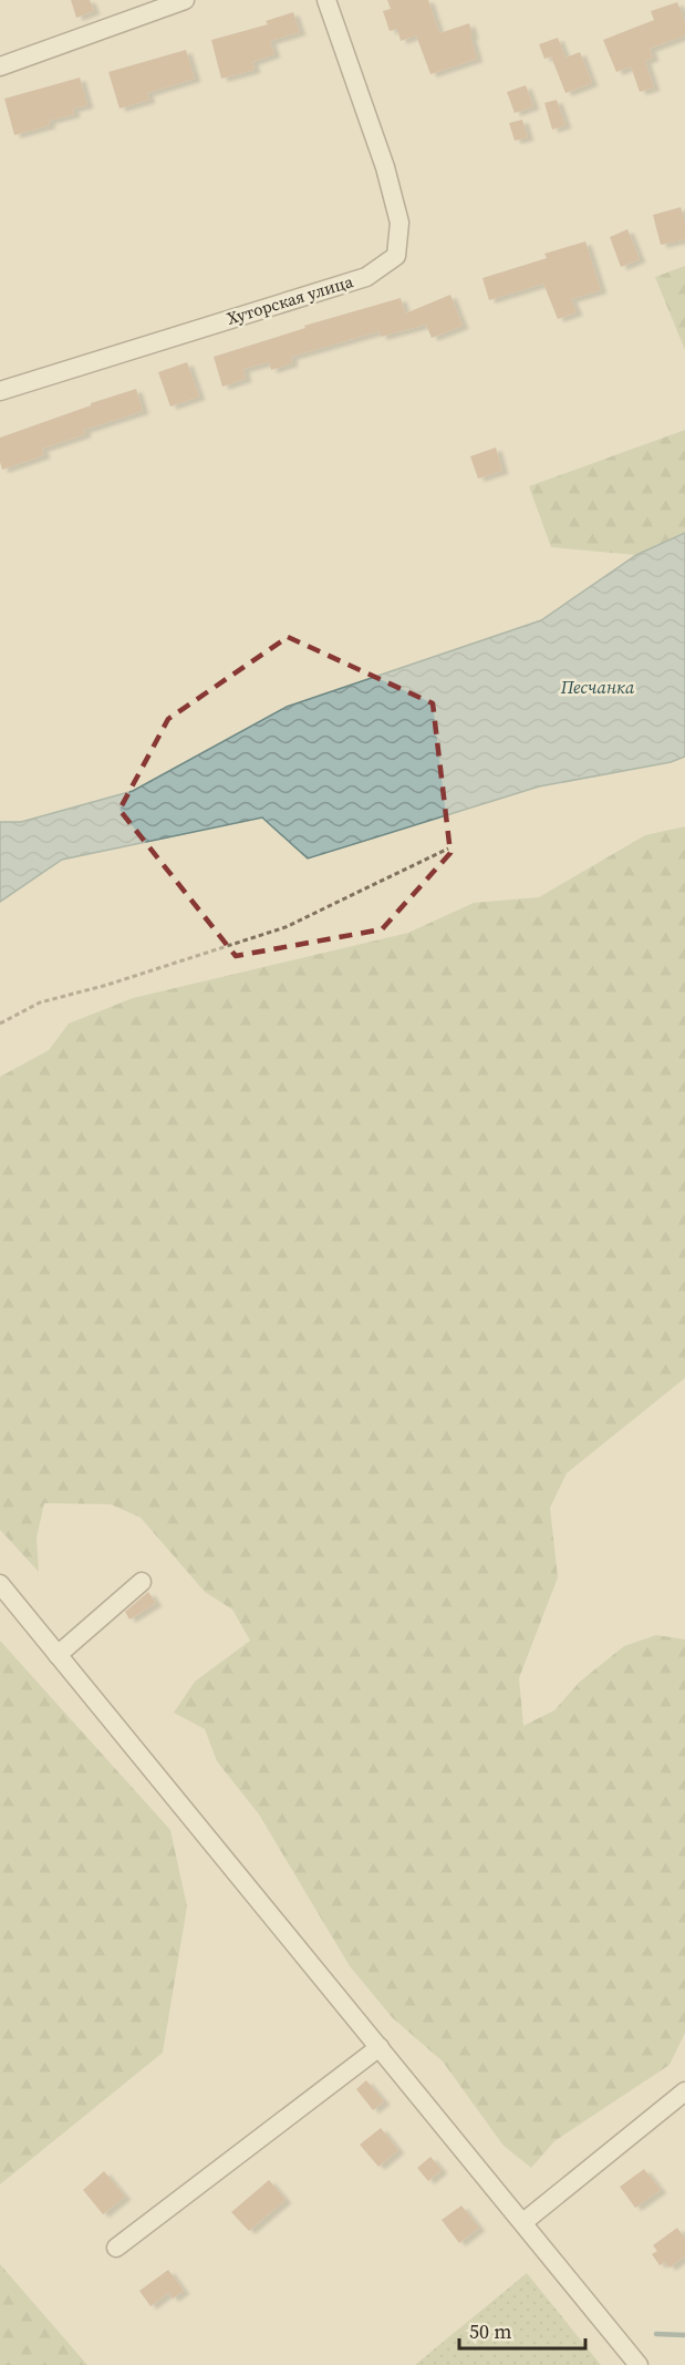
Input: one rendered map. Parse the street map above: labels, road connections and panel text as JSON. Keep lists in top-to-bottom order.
{
  "streets": {
    "street": ["Хуторская улица"]
  },
  "water": ["Песчанка"],
  "scale_bar": "50 m"
}
